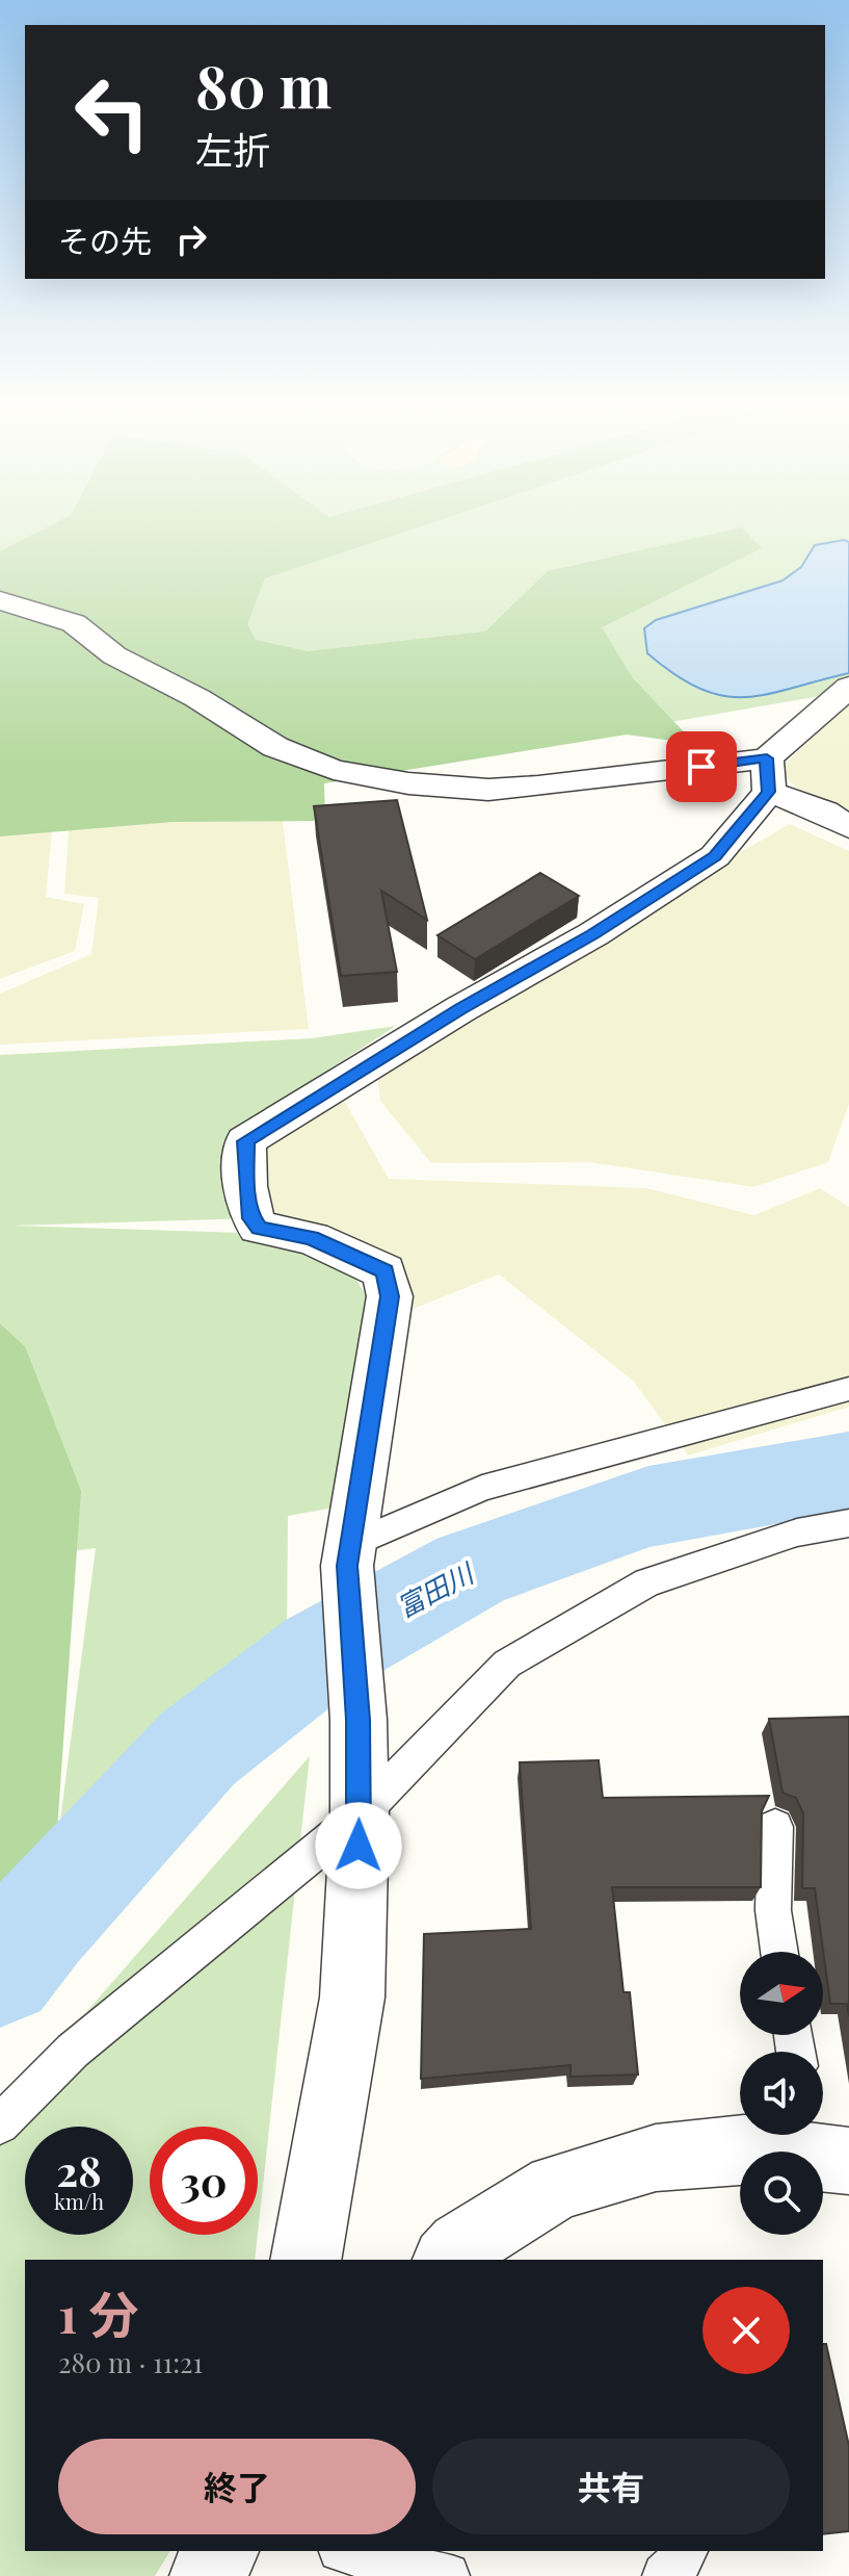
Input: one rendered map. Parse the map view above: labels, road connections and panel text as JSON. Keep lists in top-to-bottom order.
{
  "water": ["富田川"],
  "north": "right",
  "page": {
    "turn": ["80 m", "左折"],
    "then": "その先",
    "speed": "28 km/h",
    "limit": "30",
    "heading": ["1 分", "280 m · 11:21"],
    "buttons": ["終了", "共有"]
  }
}
